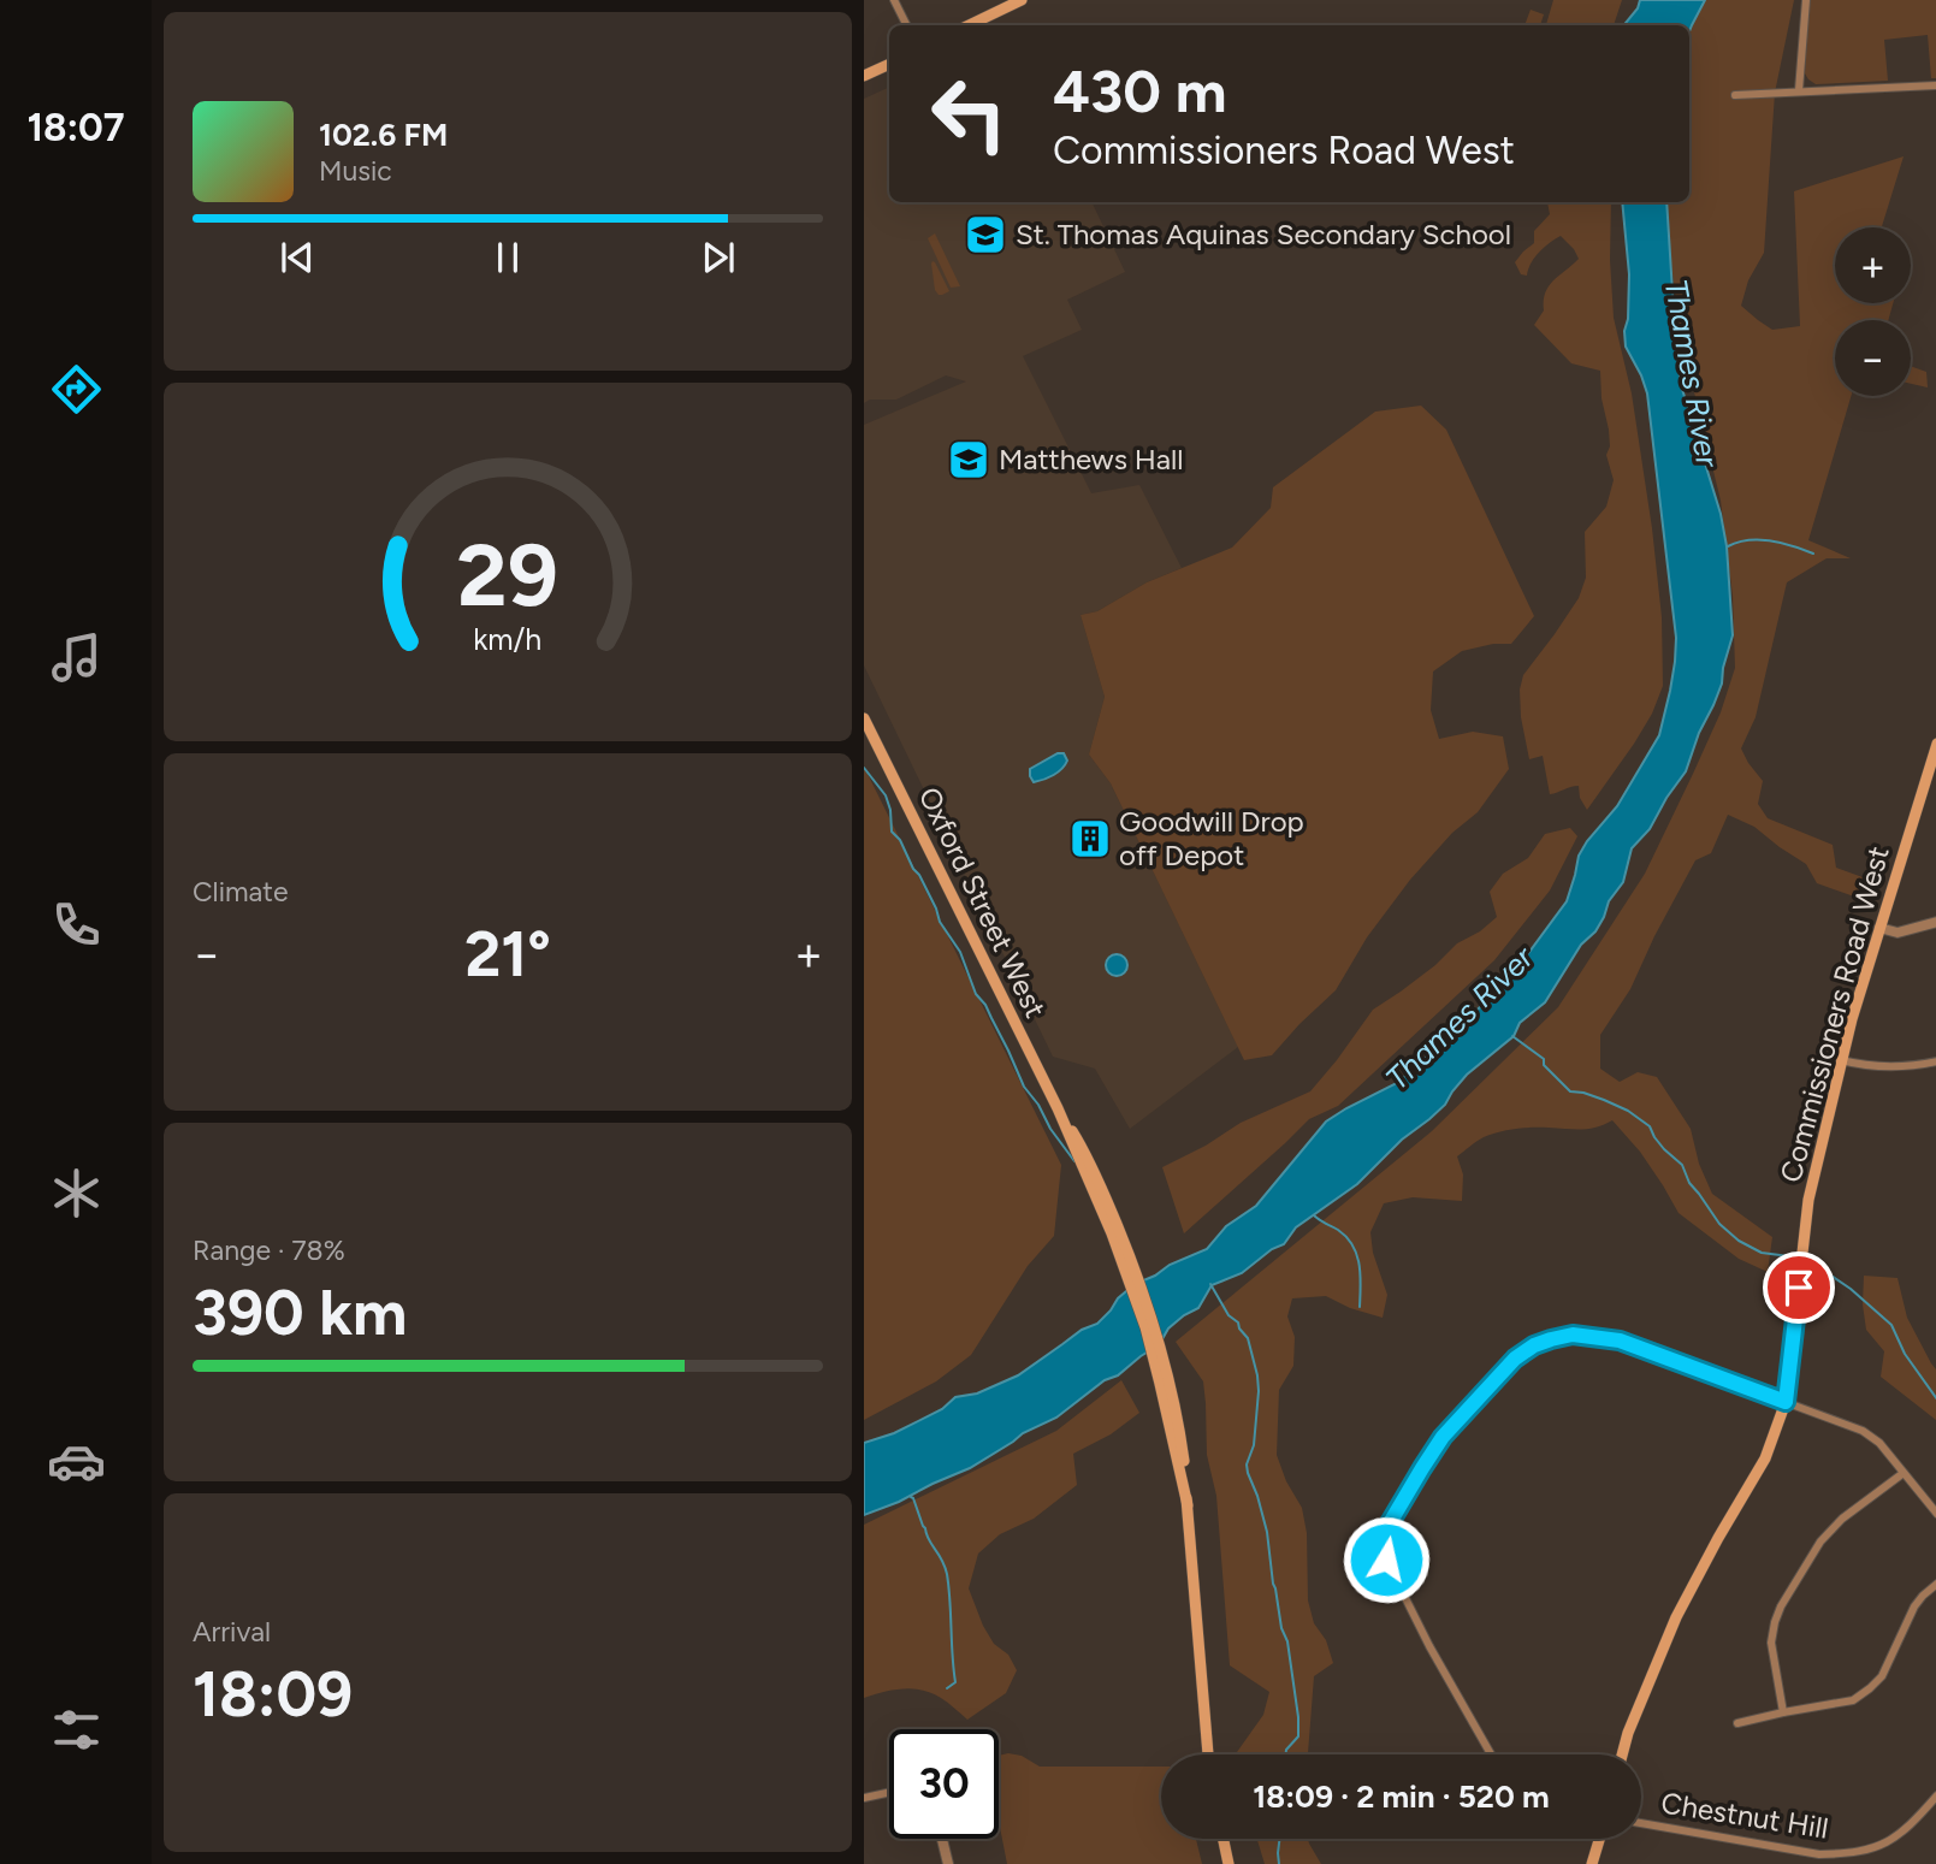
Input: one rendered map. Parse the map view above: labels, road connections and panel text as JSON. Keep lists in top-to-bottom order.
{
  "streets": {
    "main road": ["Oxford Street West", "Commissioners Road West"],
    "street": ["Chestnut Hill"]
  },
  "water": ["Thames River"],
  "places": {
    "school or university": ["St. Thomas Aquinas Secondary School", "Matthews Hall"],
    "building": ["Goodwill Drop off Depot"]
  },
  "page": {
    "tabs": "18:07",
    "turn": ["430 m", "Commissioners Road West"],
    "song": ["102.6 FM", "Music"],
    "map_buttons": ["+", "−"],
    "tile": [
      "Climate",
      ["Range · 78%", "390 km"],
      ["Arrival", "18:09"]
    ],
    "heat": ["−", "21°", "+"],
    "limit": "30",
    "trip": "18:09 · 2 min · 520 m",
    "gauge": ["29", "km/h"]
  }
}
